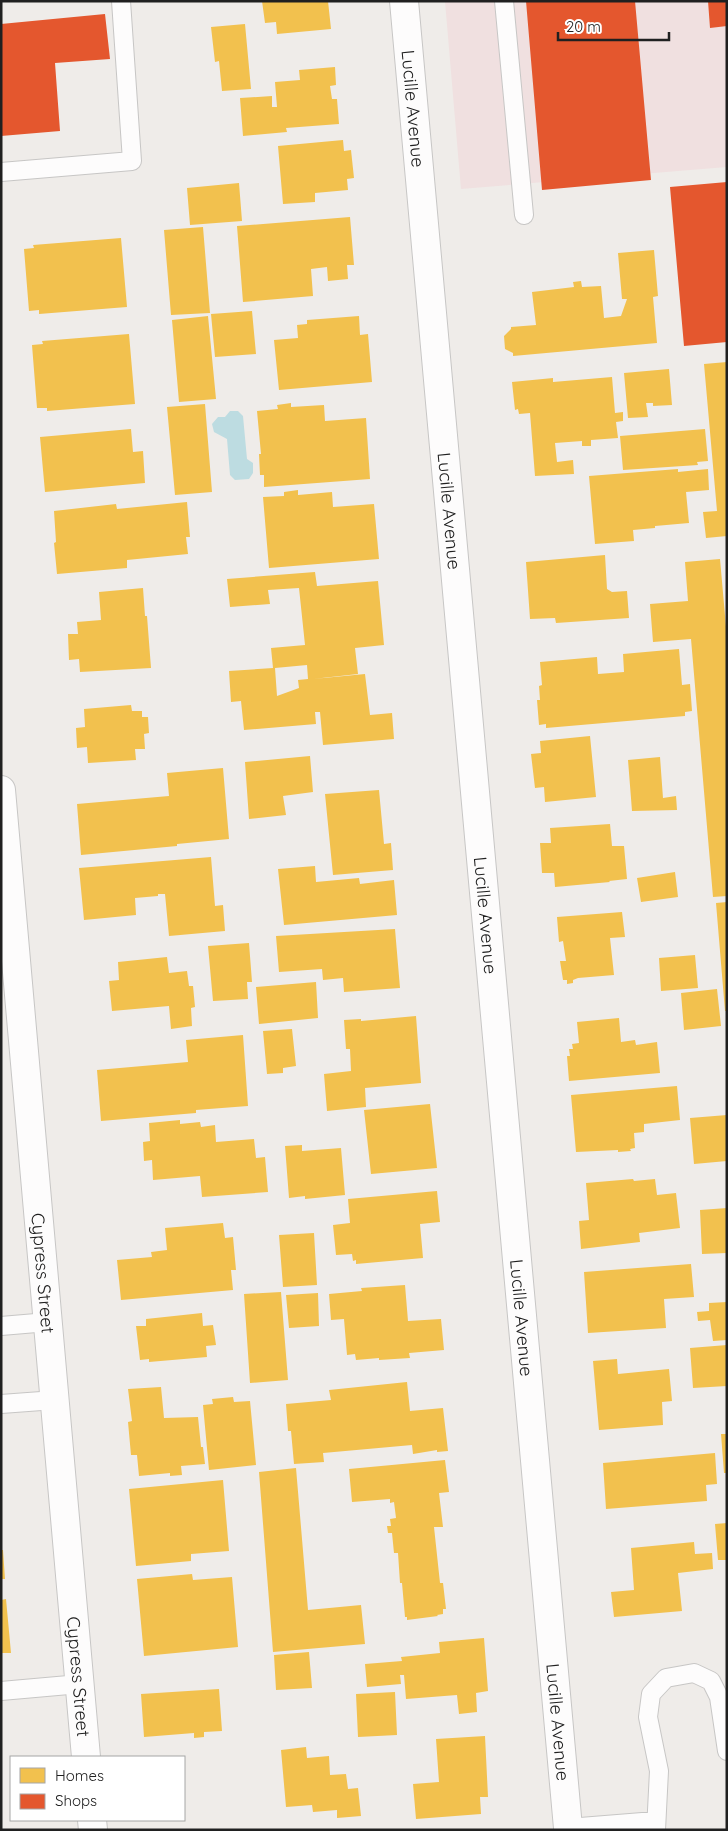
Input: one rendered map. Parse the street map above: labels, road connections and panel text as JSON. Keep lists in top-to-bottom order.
{
  "streets": {
    "street": ["Lucille Avenue", "Cypress Street"]
  },
  "legend": ["Homes", "Shops"],
  "scale_bar": "20 m"
}
